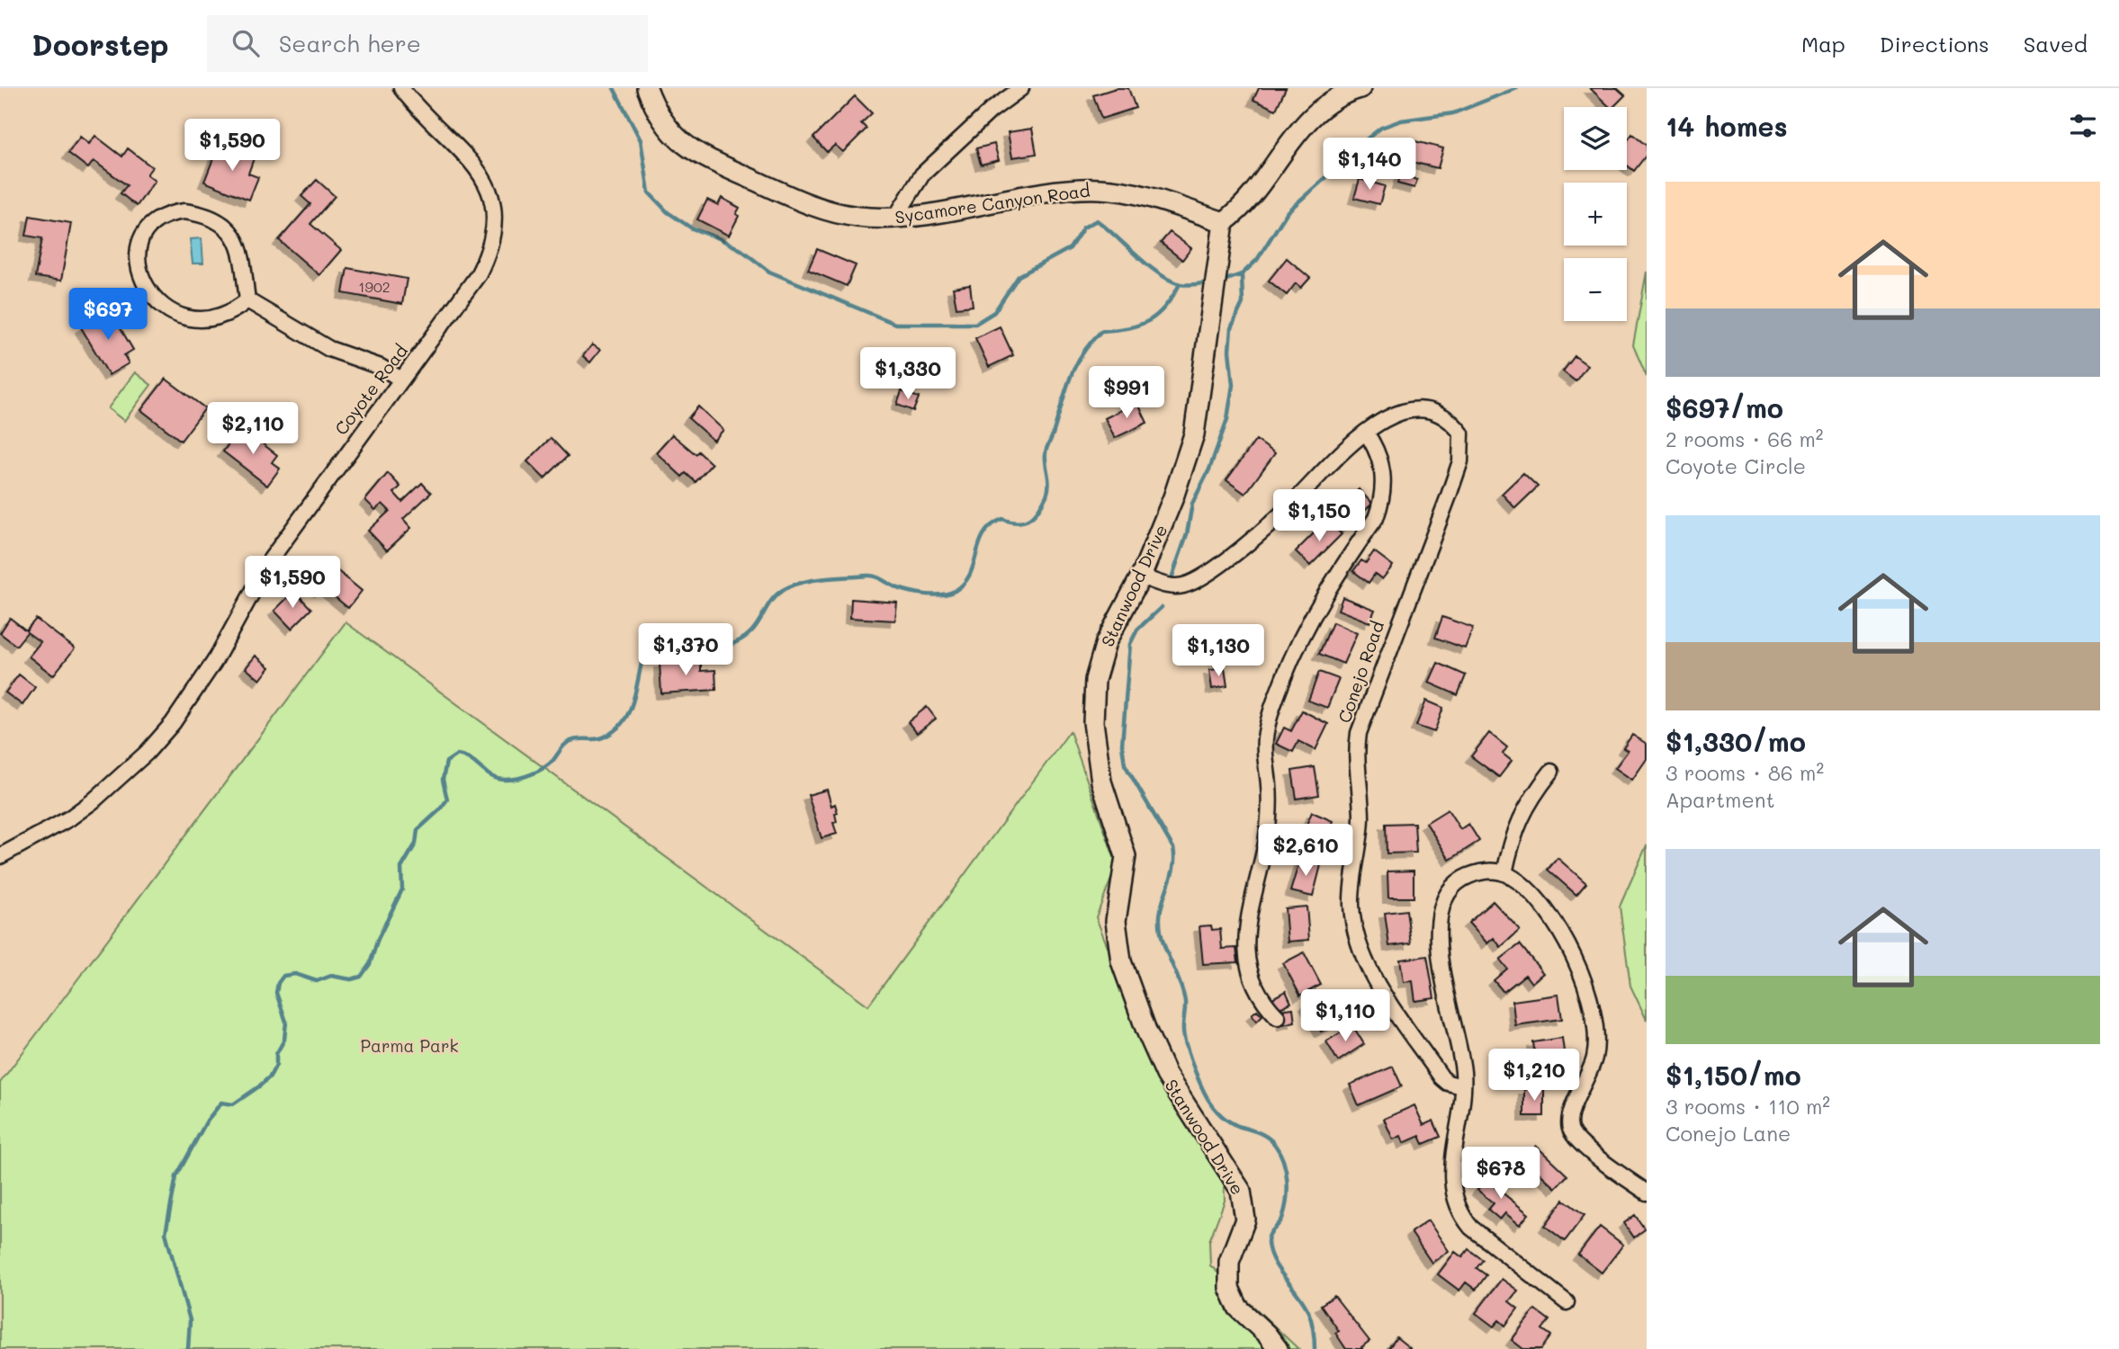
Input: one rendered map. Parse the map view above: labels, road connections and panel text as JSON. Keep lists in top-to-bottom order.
{
  "streets": {
    "main road": ["Sycamore Canyon Road", "Stanwood Drive"],
    "street": ["Coyote Road", "Conejo Road"]
  },
  "crossings": [
    ["Sycamore Canyon Road", "Stanwood Drive"],
    ["Stanwood Drive", "Conejo Road"]
  ],
  "parks": ["Parma Park"],
  "house_numbers": ["1902"],
  "page": {
    "header": "Doorstep",
    "search": "Search here",
    "nav": ["Map", "Directions", "Saved"],
    "heading": "14 homes",
    "map_buttons": ["+", "−"],
    "price": [
      "$1,590",
      "$1,140",
      "$697",
      "$1,330",
      "$991",
      "$2,110",
      "$1,150",
      "$1,590",
      "$1,370",
      "$1,130",
      "$2,610",
      "$1,110",
      "$1,210",
      "$678"
    ],
    "list": [
      {
        "name": "$697/mo",
        "note": "2 rooms · 66 m² · Coyote Circle"
      },
      {
        "name": "$1,330/mo",
        "note": "3 rooms · 86 m² · Apartment"
      },
      {
        "name": "$1,150/mo",
        "note": "3 rooms · 110 m² · Conejo Lane"
      }
    ]
  }
}
